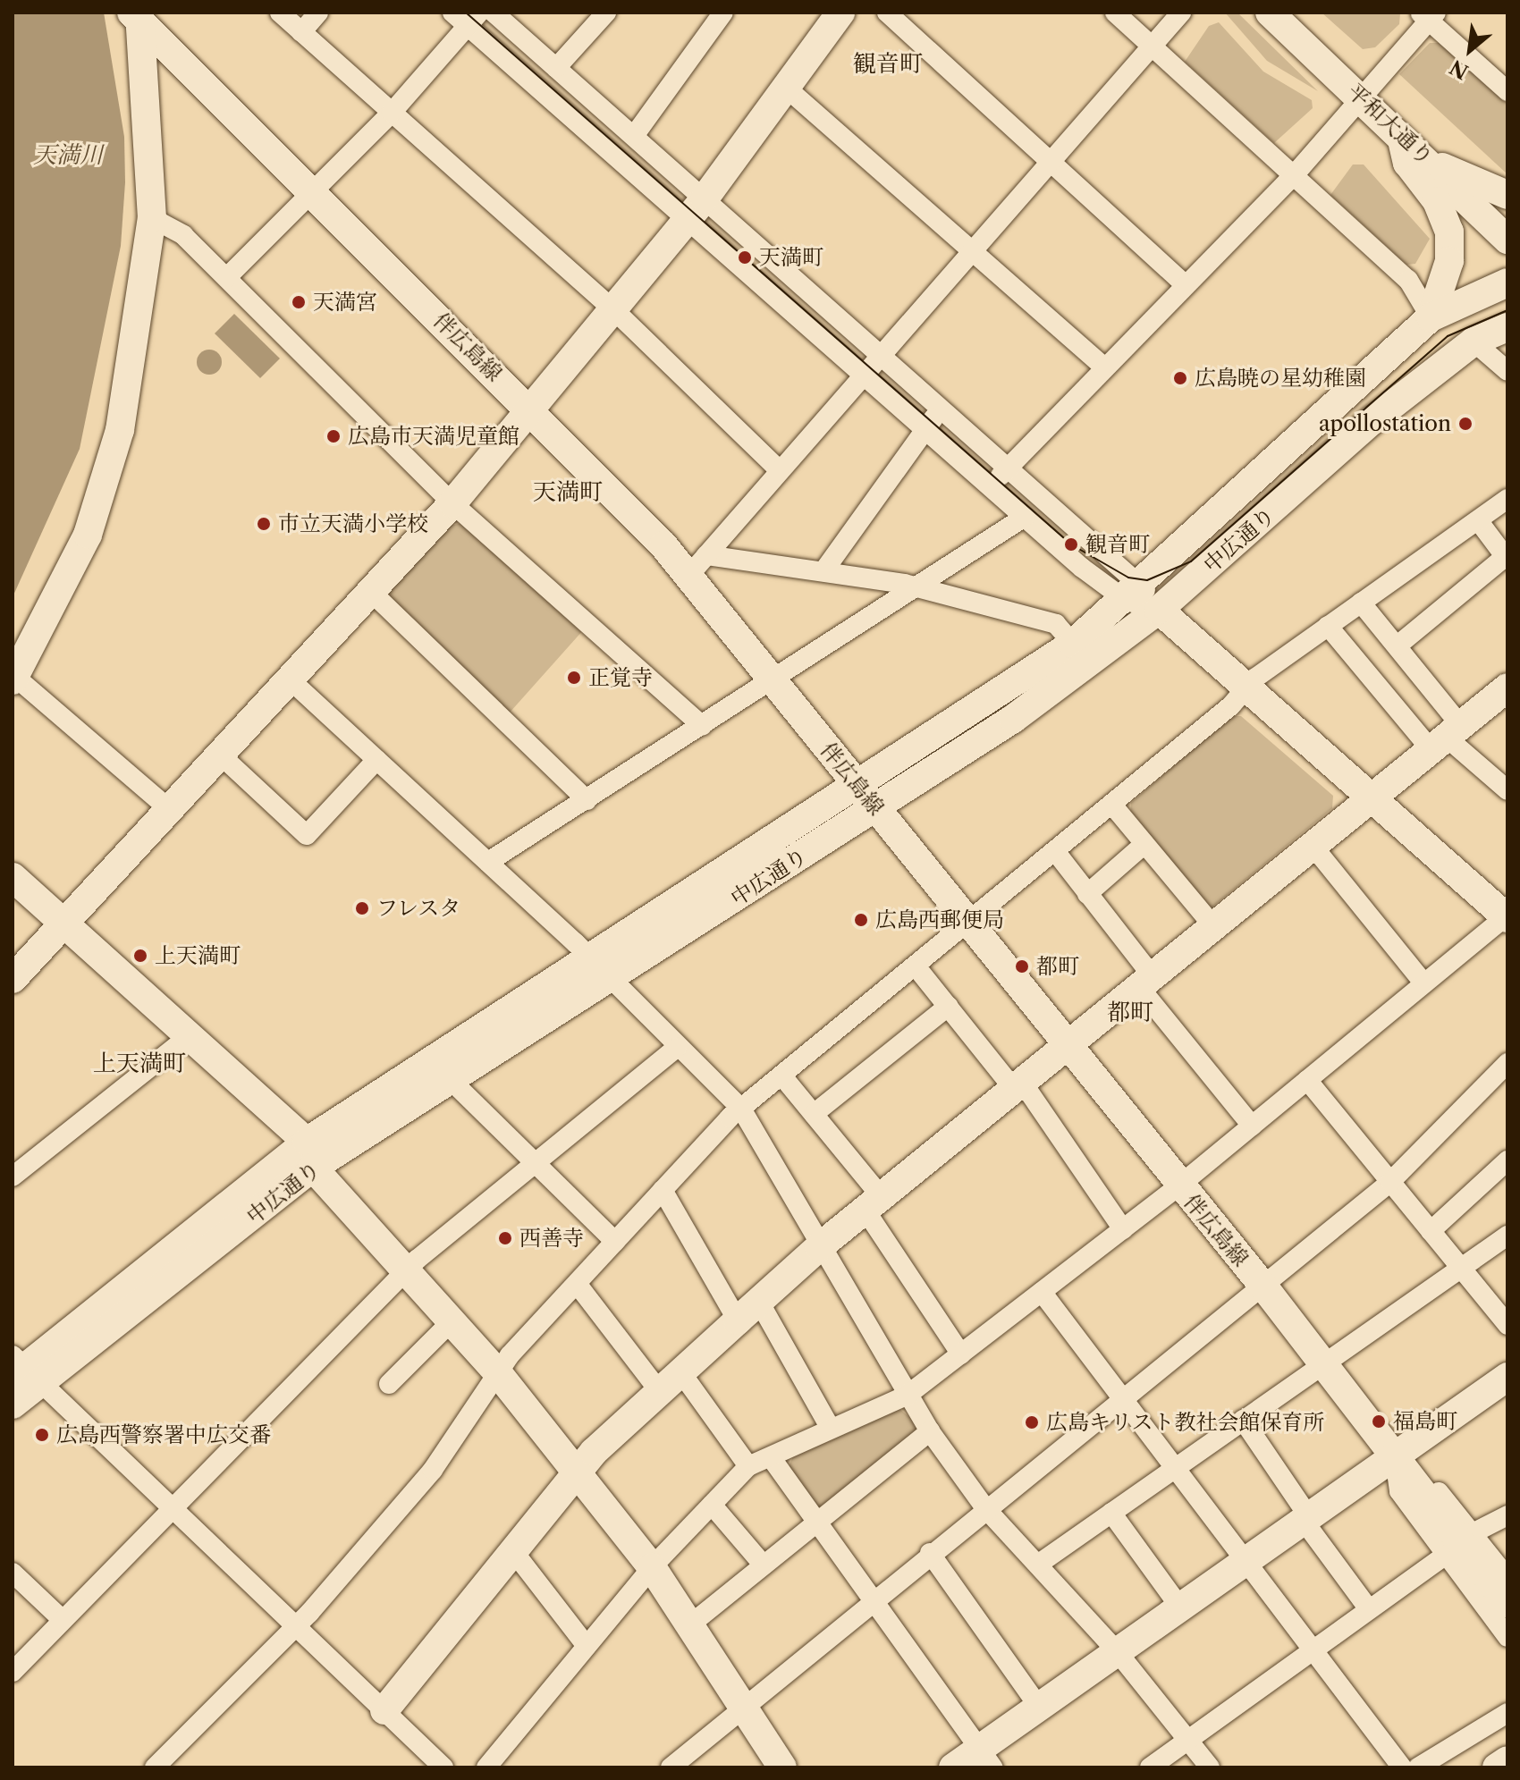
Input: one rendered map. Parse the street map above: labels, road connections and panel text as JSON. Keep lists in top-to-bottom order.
{
  "streets": {
    "street": ["平和大通り", "伴広島線", "中広通り"]
  },
  "crossings": [
    ["伴広島線", "中広通り"]
  ],
  "districts": [
    "観音町",
    "天満町",
    "都町",
    "上天満町"
  ],
  "water": ["天満川"],
  "places": [
    "天満町",
    "天満宮",
    "広島暁の星幼稚園",
    "apollostation",
    "広島市天満児童館",
    "市立天満小学校",
    "観音町",
    "正覚寺",
    "フレスタ",
    "広島西郵便局",
    "上天満町",
    "都町",
    "西善寺",
    "福島町",
    "広島キリスト教社会館保育所",
    "広島西警察署中広交番"
  ],
  "north": "bottom left"
}
